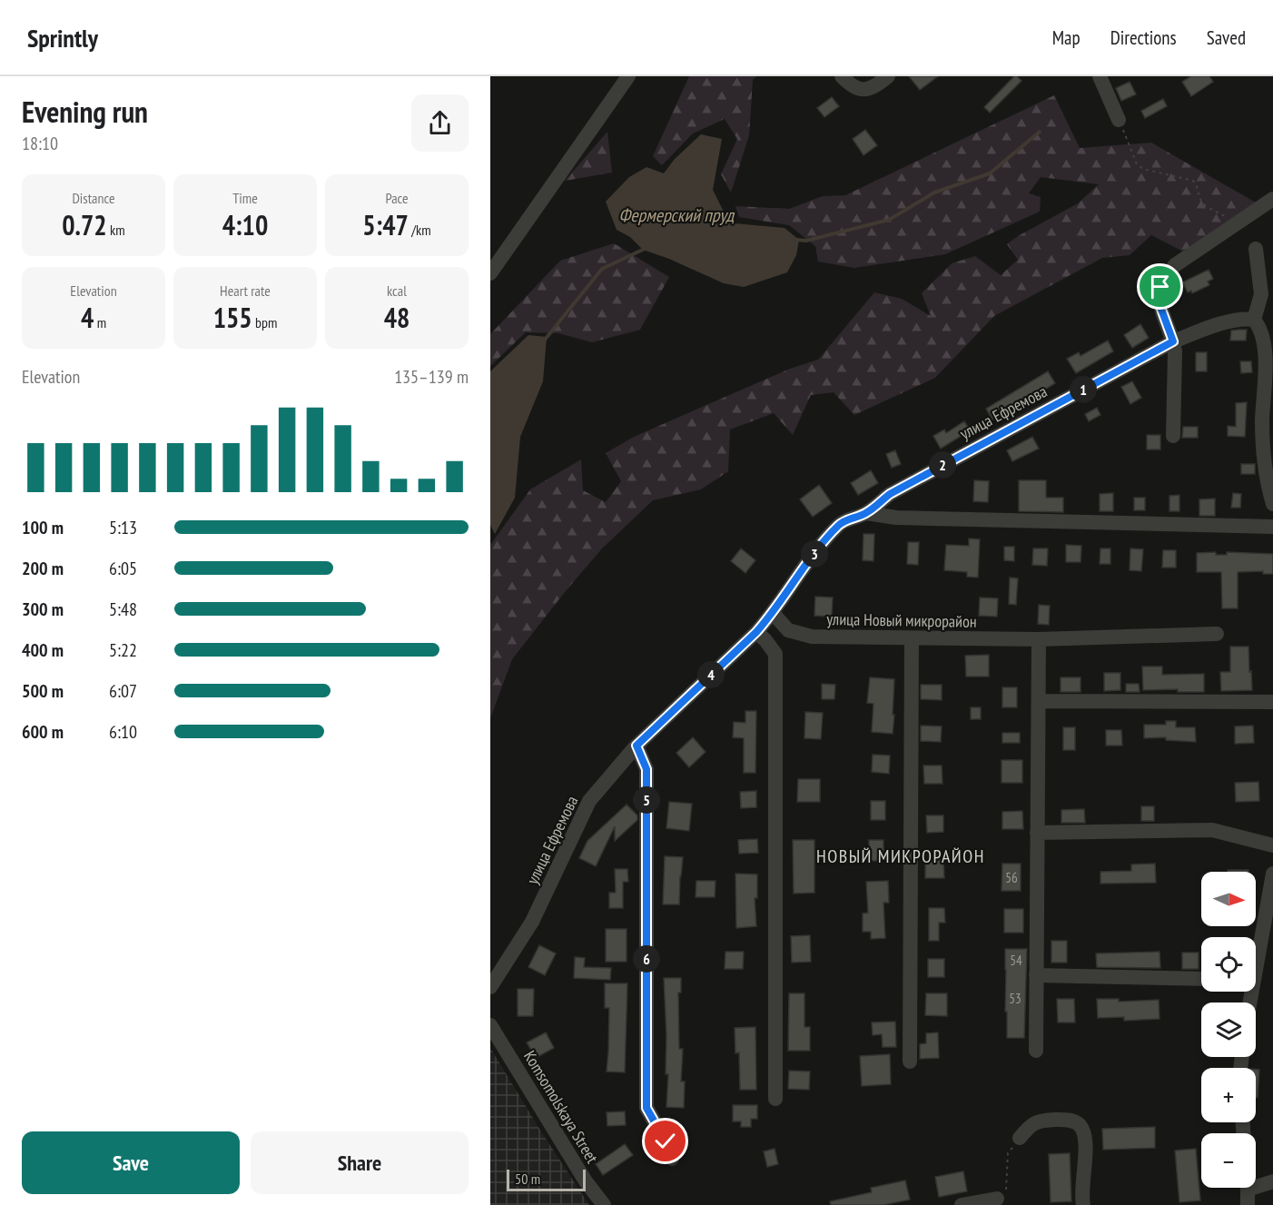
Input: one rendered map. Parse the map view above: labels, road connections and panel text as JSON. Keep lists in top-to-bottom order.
{
  "streets": {
    "street": ["улица Ефремова", "улица Новый микрорайон", "Komsomolskaya Street"]
  },
  "crossings": [
    ["улица Ефремова", "улица Новый микрорайон"]
  ],
  "districts": ["НОВЫЙ МИКРОРАЙОН"],
  "water": ["Фермерский пруд"],
  "house_numbers": ["56", "54", "53"],
  "scale_bar": "50 m",
  "north": "right",
  "page": {
    "header": "Sprintly",
    "nav": ["Map", "Directions", "Saved"],
    "heading": ["Evening run", "18:10"],
    "stats": [
      ["Distance", "0.72 km"],
      ["Time", "4:10"],
      ["Pace", "5:47 /km"],
      ["Elevation", "4 m"],
      ["Heart rate", "155 bpm"],
      ["kcal", "48"]
    ],
    "chart": ["Elevation", "135–139 m"],
    "pins": [
      "1",
      "2",
      "3",
      "4",
      "5",
      "6"
    ],
    "list": [
      {
        "name": "100 m",
        "note": "5:13"
      },
      {
        "name": "200 m",
        "note": "6:05"
      },
      {
        "name": "300 m",
        "note": "5:48"
      },
      {
        "name": "400 m",
        "note": "5:22"
      },
      {
        "name": "500 m",
        "note": "6:07"
      },
      {
        "name": "600 m",
        "note": "6:10"
      }
    ],
    "map_buttons": ["+", "−"],
    "buttons": ["Save", "Share"],
    "scale": "50 m"
  }
}
